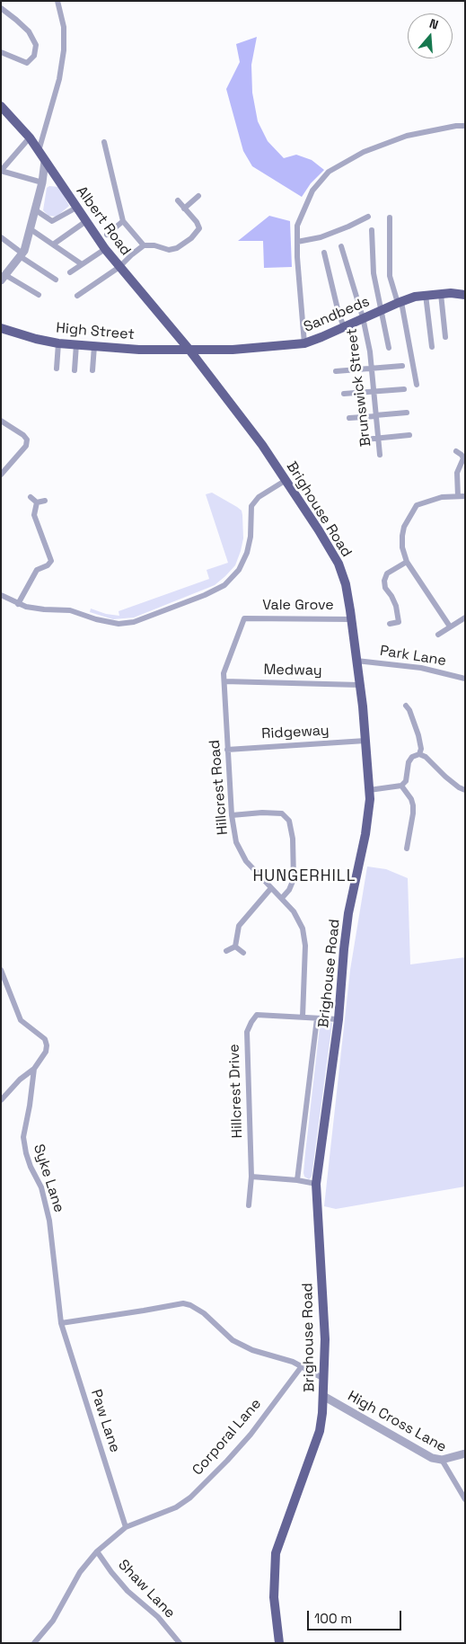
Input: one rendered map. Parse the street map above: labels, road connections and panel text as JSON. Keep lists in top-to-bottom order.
{
  "streets": {
    "main road": [
      "Albert Road",
      "Sandbeds",
      "High Street",
      "Brighouse Road"
    ],
    "street": [
      "Brunswick Street",
      "Vale Grove",
      "Park Lane",
      "Medway",
      "Ridgeway",
      "Hillcrest Road",
      "Hillcrest Drive",
      "Syke Lane",
      "Paw Lane",
      "High Cross Lane",
      "Corporal Lane",
      "Shaw Lane"
    ]
  },
  "crossings": [
    ["Albert Road", "Sandbeds"],
    ["Albert Road", "High Street"],
    ["Albert Road", "Brighouse Road"],
    ["Sandbeds", "High Street"],
    ["Sandbeds", "Brunswick Street"],
    ["Sandbeds", "Brighouse Road"],
    ["High Street", "Brighouse Road"],
    ["Brighouse Road", "Vale Grove"],
    ["Brighouse Road", "Park Lane"],
    ["Brighouse Road", "Medway"],
    ["Brighouse Road", "Ridgeway"],
    ["Brighouse Road", "Hillcrest Drive"],
    ["Brighouse Road", "High Cross Lane"],
    ["Vale Grove", "Hillcrest Road"],
    ["Medway", "Hillcrest Road"],
    ["Ridgeway", "Hillcrest Road"],
    ["Hillcrest Road", "Hillcrest Drive"],
    ["Syke Lane", "Paw Lane"],
    ["Paw Lane", "Corporal Lane"],
    ["Corporal Lane", "Shaw Lane"]
  ],
  "districts": ["HUNGERHILL"],
  "scale_bar": "100 m",
  "north": "top"
}
